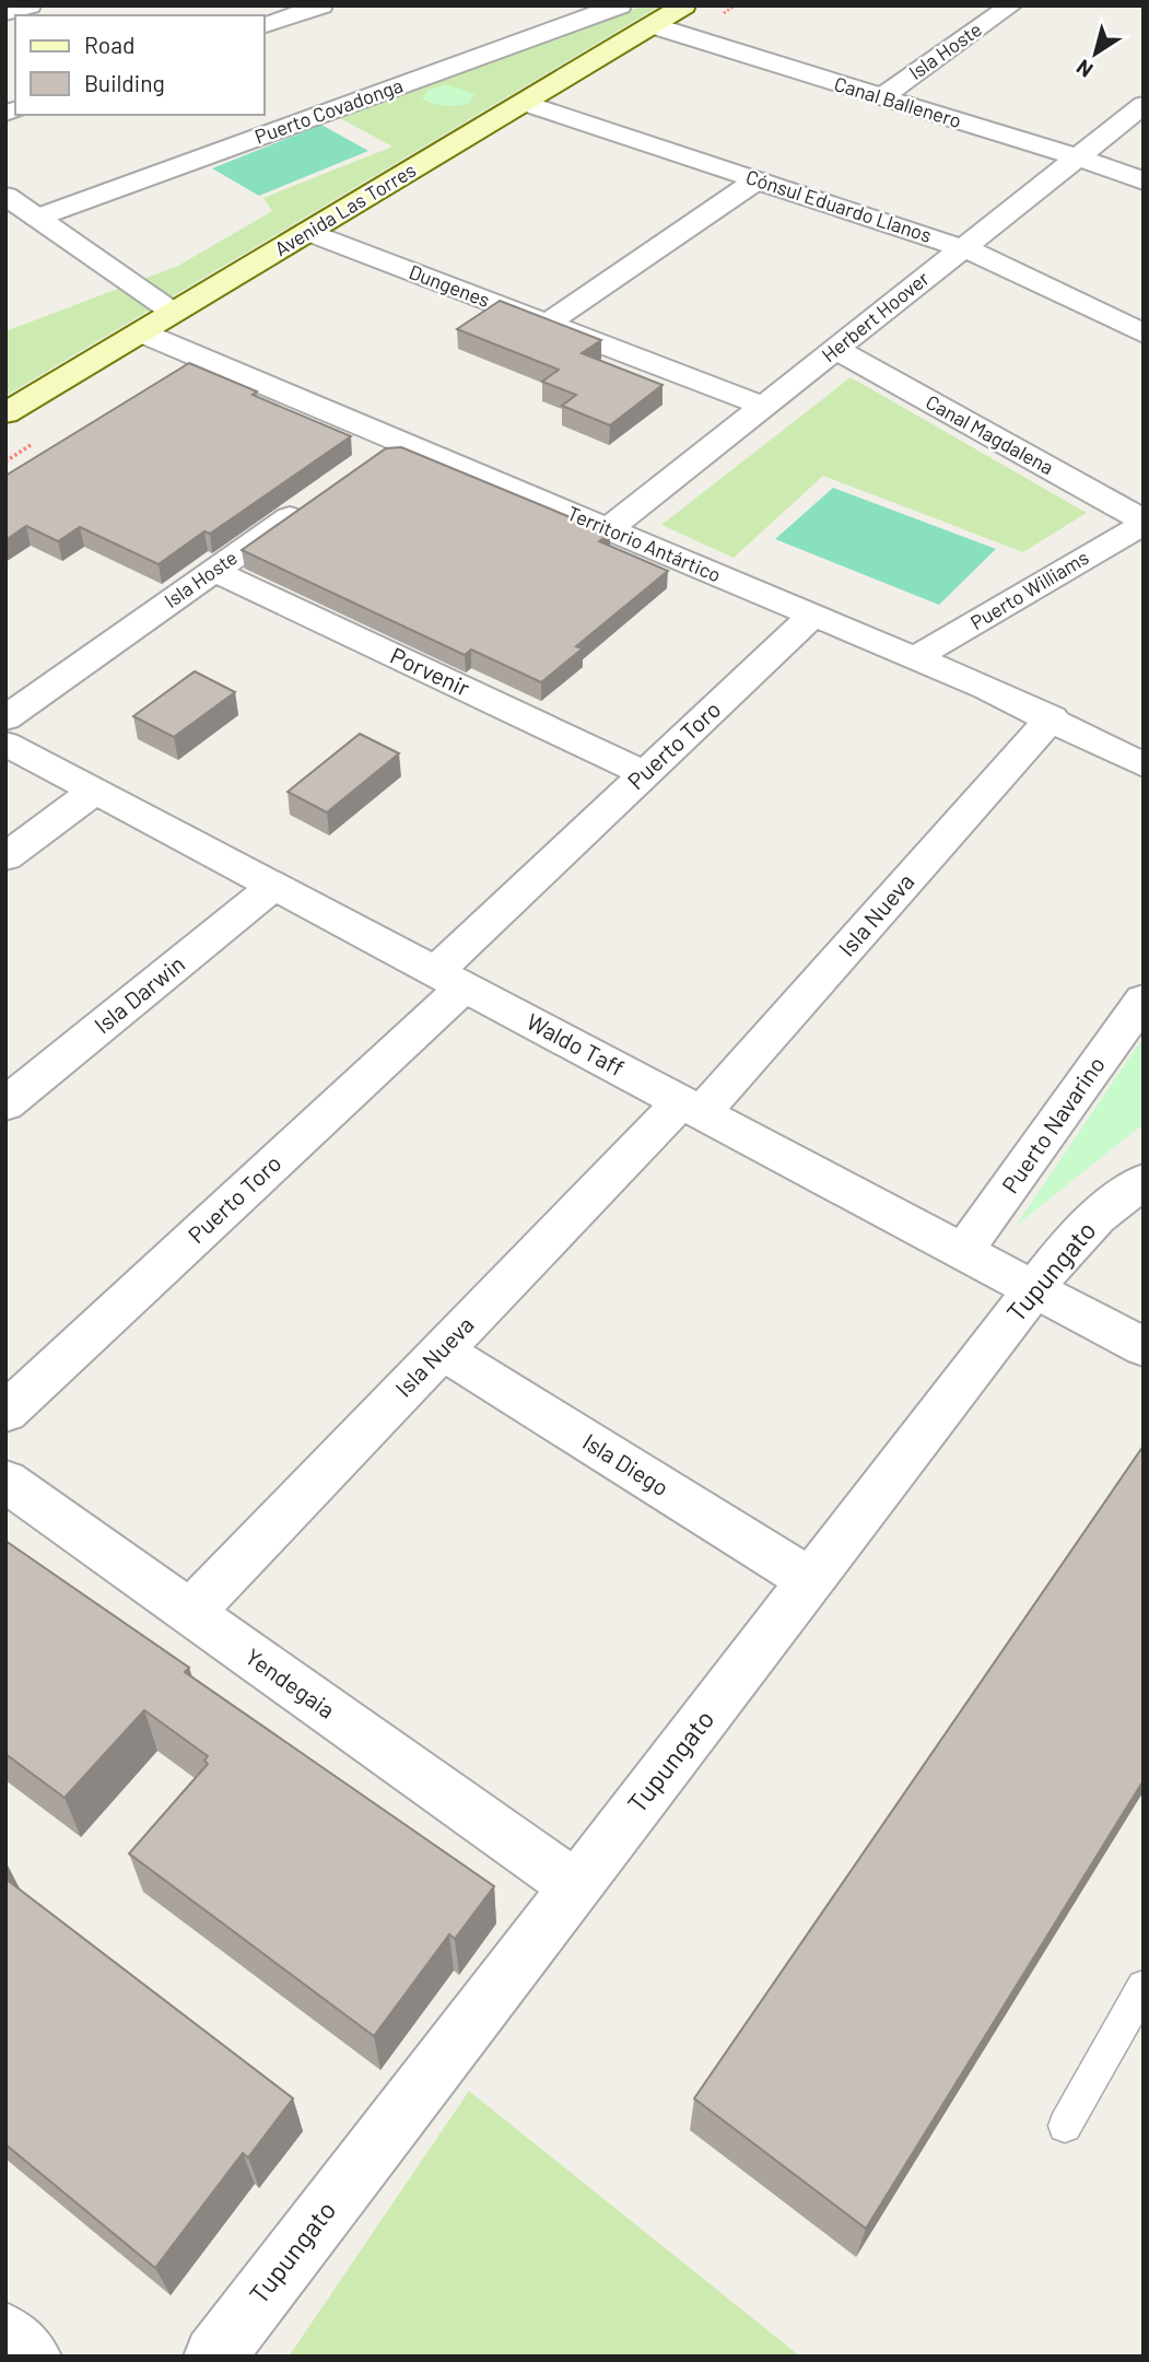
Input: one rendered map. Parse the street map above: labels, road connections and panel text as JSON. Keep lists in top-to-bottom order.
{
  "streets": {
    "main road": ["Avenida Las Torres"],
    "street": [
      "Isla Hoste",
      "Canal Ballenero",
      "Puerto Covadonga",
      "Cónsul Eduardo Llanos",
      "Dungenes",
      "Herbert Hoover",
      "Canal Magdalena",
      "Territorio Antártico",
      "Puerto Williams",
      "Porvenir",
      "Puerto Toro",
      "Isla Nueva",
      "Isla Darwin",
      "Waldo Taff",
      "Puerto Navarino",
      "Tupungato",
      "Isla Diego",
      "Yendegaia"
    ]
  },
  "crossings": [
    ["Isla Hoste", "Canal Ballenero"],
    ["Isla Hoste", "Porvenir"],
    ["Canal Ballenero", "Avenida Las Torres"],
    ["Canal Ballenero", "Herbert Hoover"],
    ["Cónsul Eduardo Llanos", "Avenida Las Torres"],
    ["Cónsul Eduardo Llanos", "Herbert Hoover"],
    ["Avenida Las Torres", "Dungenes"],
    ["Avenida Las Torres", "Territorio Antártico"],
    ["Dungenes", "Herbert Hoover"],
    ["Herbert Hoover", "Canal Magdalena"],
    ["Herbert Hoover", "Territorio Antártico"],
    ["Canal Magdalena", "Puerto Williams"],
    ["Territorio Antártico", "Puerto Williams"],
    ["Territorio Antártico", "Puerto Toro"],
    ["Territorio Antártico", "Isla Nueva"],
    ["Porvenir", "Puerto Toro"],
    ["Puerto Toro", "Waldo Taff"],
    ["Isla Nueva", "Waldo Taff"],
    ["Isla Nueva", "Isla Diego"],
    ["Isla Nueva", "Yendegaia"],
    ["Isla Darwin", "Waldo Taff"],
    ["Waldo Taff", "Puerto Navarino"],
    ["Waldo Taff", "Tupungato"],
    ["Tupungato", "Isla Diego"],
    ["Tupungato", "Yendegaia"]
  ],
  "legend": ["Road", "Building"],
  "north": "bottom left"
}
